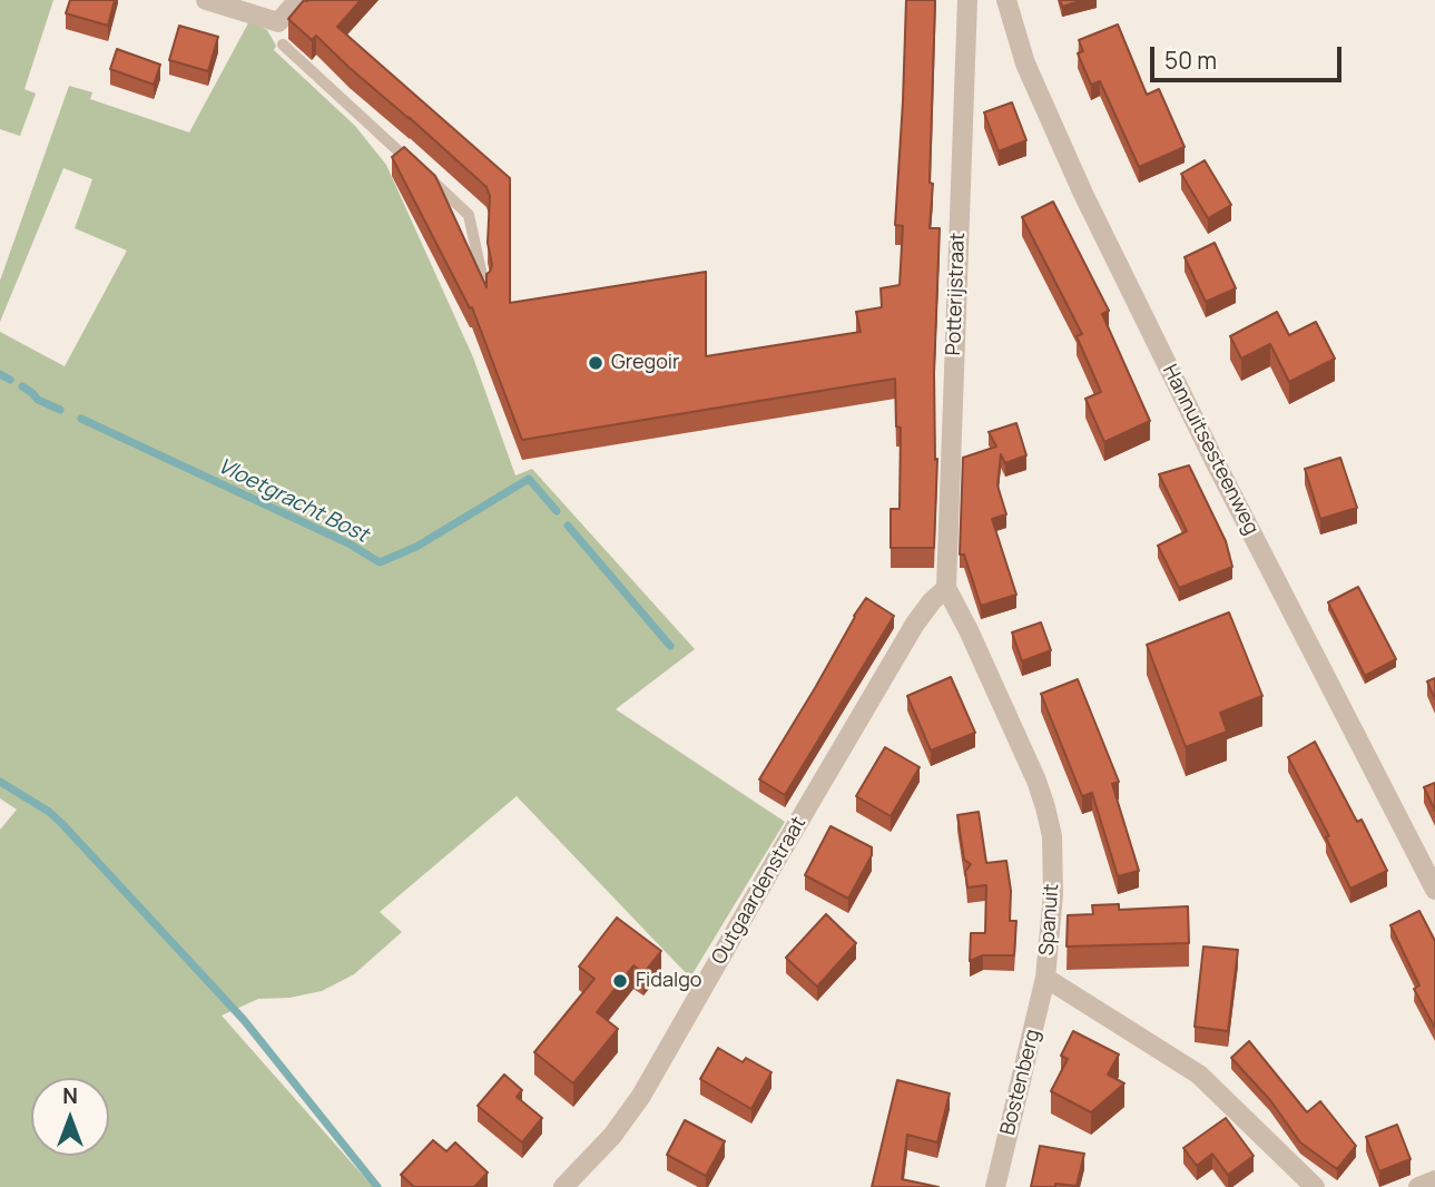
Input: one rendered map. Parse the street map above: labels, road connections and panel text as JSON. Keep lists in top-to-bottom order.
{
  "streets": {
    "street": [
      "Potterijstraat",
      "Hannuitsesteenweg",
      "Outgaardenstraat",
      "Spanuit",
      "Bostenberg"
    ]
  },
  "crossings": [
    ["Potterijstraat", "Outgaardenstraat"],
    ["Potterijstraat", "Spanuit"],
    ["Outgaardenstraat", "Spanuit"],
    ["Spanuit", "Bostenberg"]
  ],
  "water": ["Vloetgracht Bost"],
  "places": ["Gregoir", "Fidalgo"],
  "scale_bar": "50 m",
  "north": "top"
}
